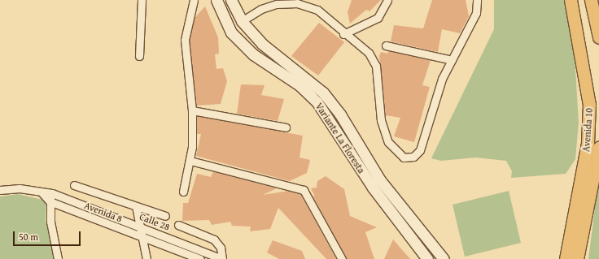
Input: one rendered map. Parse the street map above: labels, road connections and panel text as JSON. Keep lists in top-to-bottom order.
{
  "streets": {
    "main road": ["Avenida 10", "Variante La Floresta"],
    "street": ["Avenida 8", "Calle 28"]
  },
  "crossings": [
    ["Avenida 8", "Calle 28"]
  ],
  "scale_bar": "50 m"
}
